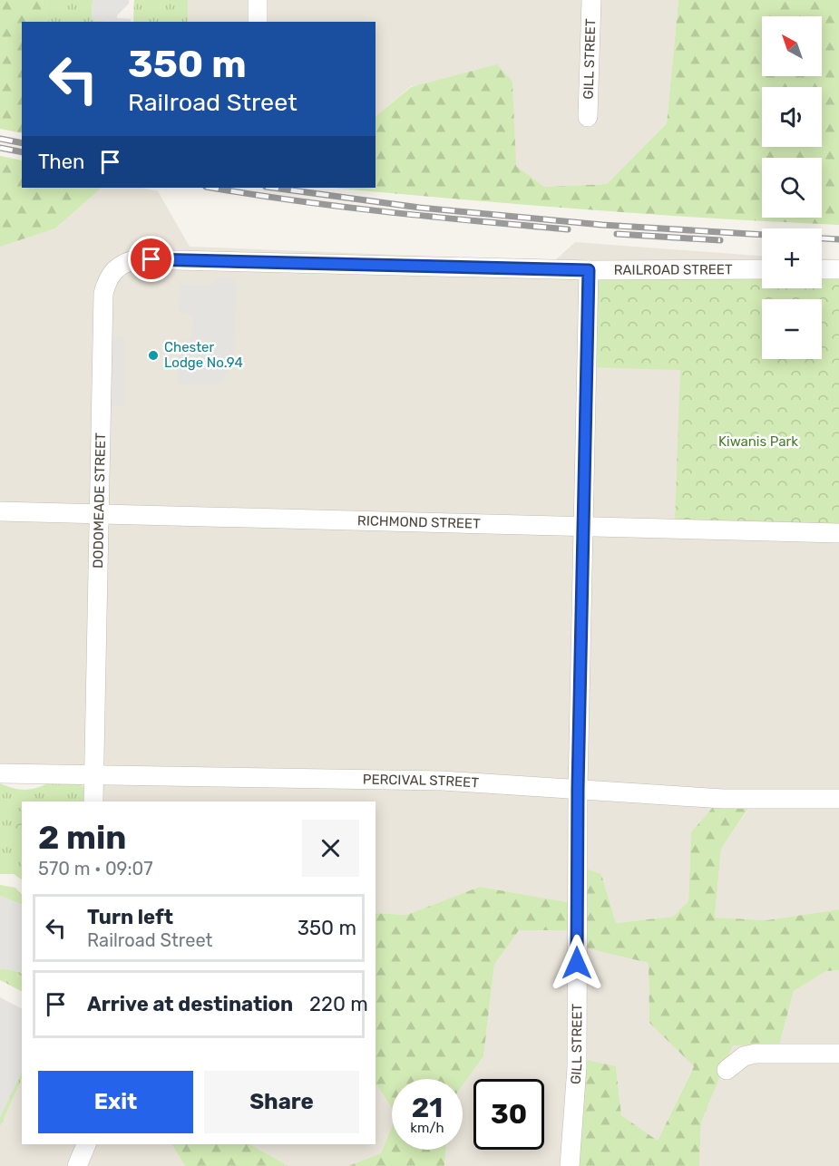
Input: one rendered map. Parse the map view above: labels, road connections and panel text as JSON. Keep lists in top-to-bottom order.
{
  "streets": {
    "street": [
      "GILL STREET",
      "RAILROAD STREET",
      "DODOMEADE STREET",
      "RICHMOND STREET",
      "PERCIVAL STREET"
    ]
  },
  "crossings": [
    ["GILL STREET", "RAILROAD STREET"],
    ["GILL STREET", "RICHMOND STREET"],
    ["GILL STREET", "PERCIVAL STREET"],
    ["RAILROAD STREET", "DODOMEADE STREET"],
    ["DODOMEADE STREET", "RICHMOND STREET"],
    ["DODOMEADE STREET", "PERCIVAL STREET"]
  ],
  "parks": ["Kiwanis Park"],
  "places": ["Chester Lodge No.94"],
  "north": "top left",
  "page": {
    "map_buttons": ["+", "−"],
    "turn": ["350 m", "Railroad Street"],
    "then": "Then",
    "heading": ["2 min", "570 m · 09:07"],
    "list": [
      {
        "name": "Turn left",
        "note": "Railroad Street",
        "value": "350 m"
      },
      {
        "name": "Arrive at destination",
        "value": "220 m"
      }
    ],
    "buttons": ["Exit", "Share"],
    "speed": "21 km/h",
    "limit": "30"
  }
}
